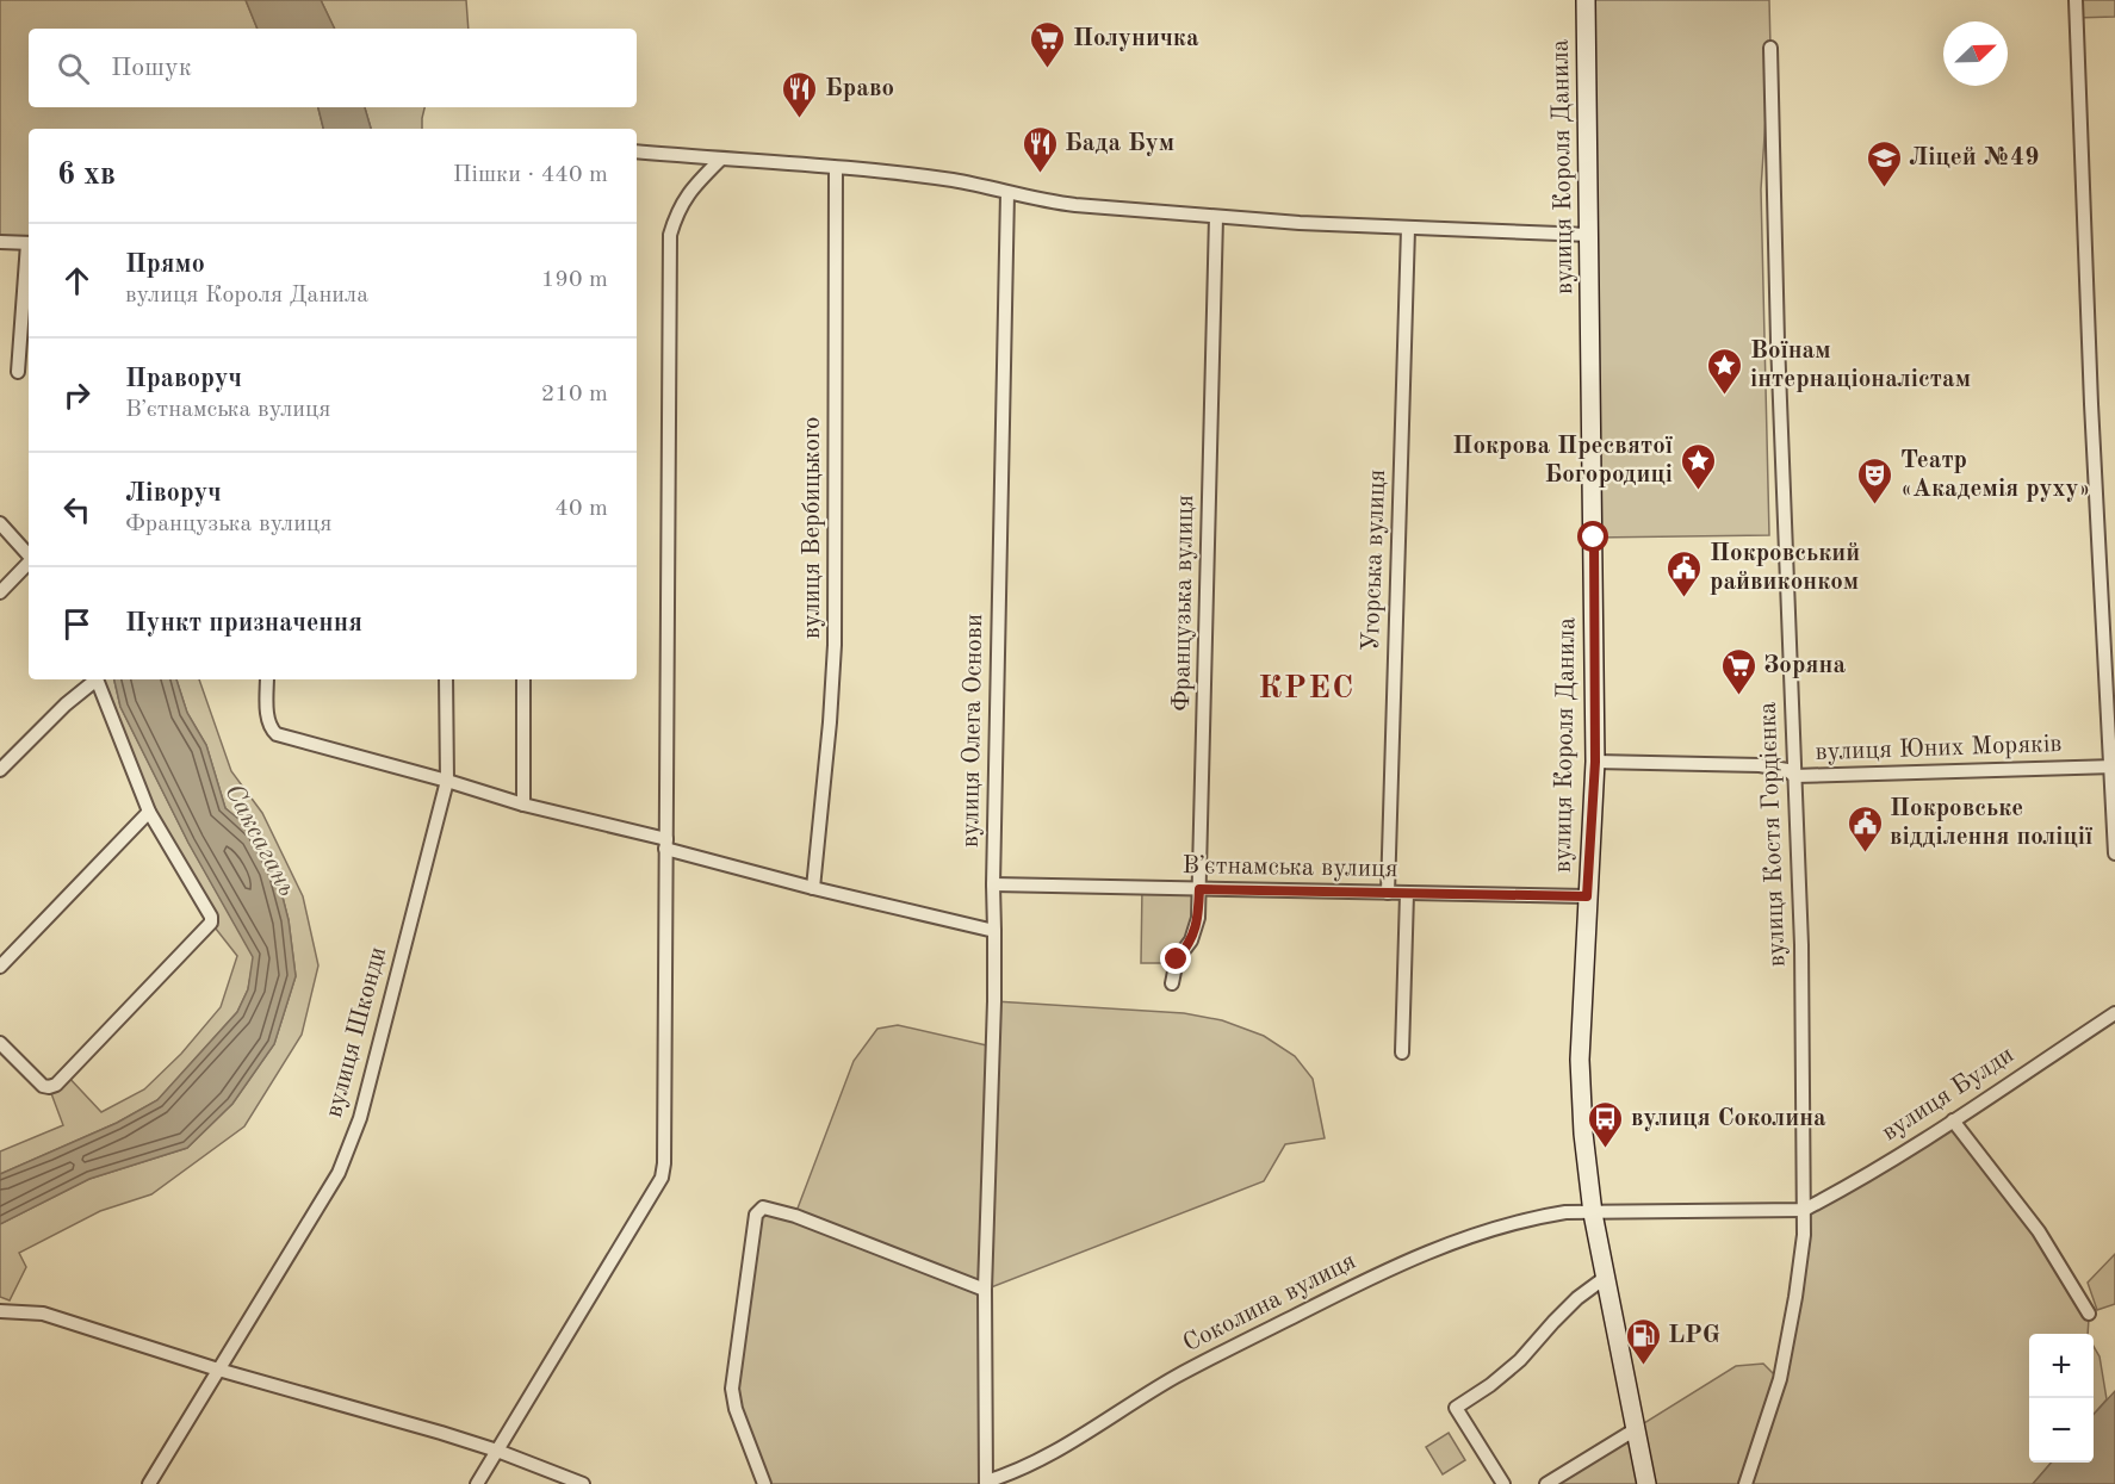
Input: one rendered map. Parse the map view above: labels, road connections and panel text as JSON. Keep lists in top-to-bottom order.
{
  "streets": {
    "main road": ["вулиця Короля Данила"],
    "street": [
      "вулиця Вербицького",
      "Угорська вулиця",
      "Французька вулиця",
      "вулиця Олега Основи",
      "вулиця Юних Моряків",
      "вулиця Костя Гордієнка",
      "Вʼєтнамська вулиця",
      "вулиця Шконди",
      "вулиця Булди",
      "Соколина вулиця"
    ]
  },
  "crossings": [
    ["вулиця Короля Данила", "вулиця Юних Моряків"],
    ["вулиця Короля Данила", "Вʼєтнамська вулиця"],
    ["вулиця Короля Данила", "Соколина вулиця"],
    ["Угорська вулиця", "Вʼєтнамська вулиця"],
    ["Французька вулиця", "Вʼєтнамська вулиця"],
    ["вулиця Олега Основи", "Вʼєтнамська вулиця"],
    ["вулиця Олега Основи", "Соколина вулиця"],
    ["вулиця Юних Моряків", "вулиця Костя Гордієнка"],
    ["вулиця Костя Гордієнка", "вулиця Булди"],
    ["вулиця Костя Гордієнка", "Соколина вулиця"],
    ["вулиця Булди", "Соколина вулиця"]
  ],
  "districts": ["КРЕС"],
  "water": ["Саксагань"],
  "places": {
    "supermarket": ["Полуничка", "Зоряна"],
    "restaurant": ["Браво", "Бада Бум"],
    "school or university": ["Ліцей №49"],
    "place": ["Воїнам інтернаціоналістам", "Покрова Пресвятої Богородиці"],
    "theatre": ["Театр «Академія руху»"],
    "public building": ["Покровський райвиконком", "Покровське відділення поліції"],
    "bus stop": ["вулиця Соколина"],
    "fuel station": ["LPG"]
  },
  "north": "top right",
  "page": {
    "search": "Пошук",
    "heading": ["6 хв", "Пішки · 440 m"],
    "list": [
      ["Прямо", "вулиця Короля Данила", "190 m"],
      ["Праворуч", "Вʼєтнамська вулиця", "210 m"],
      ["Ліворуч", "Французька вулиця", "40 m"],
      "Пункт призначення"
    ],
    "map_buttons": ["+", "−"]
  }
}
